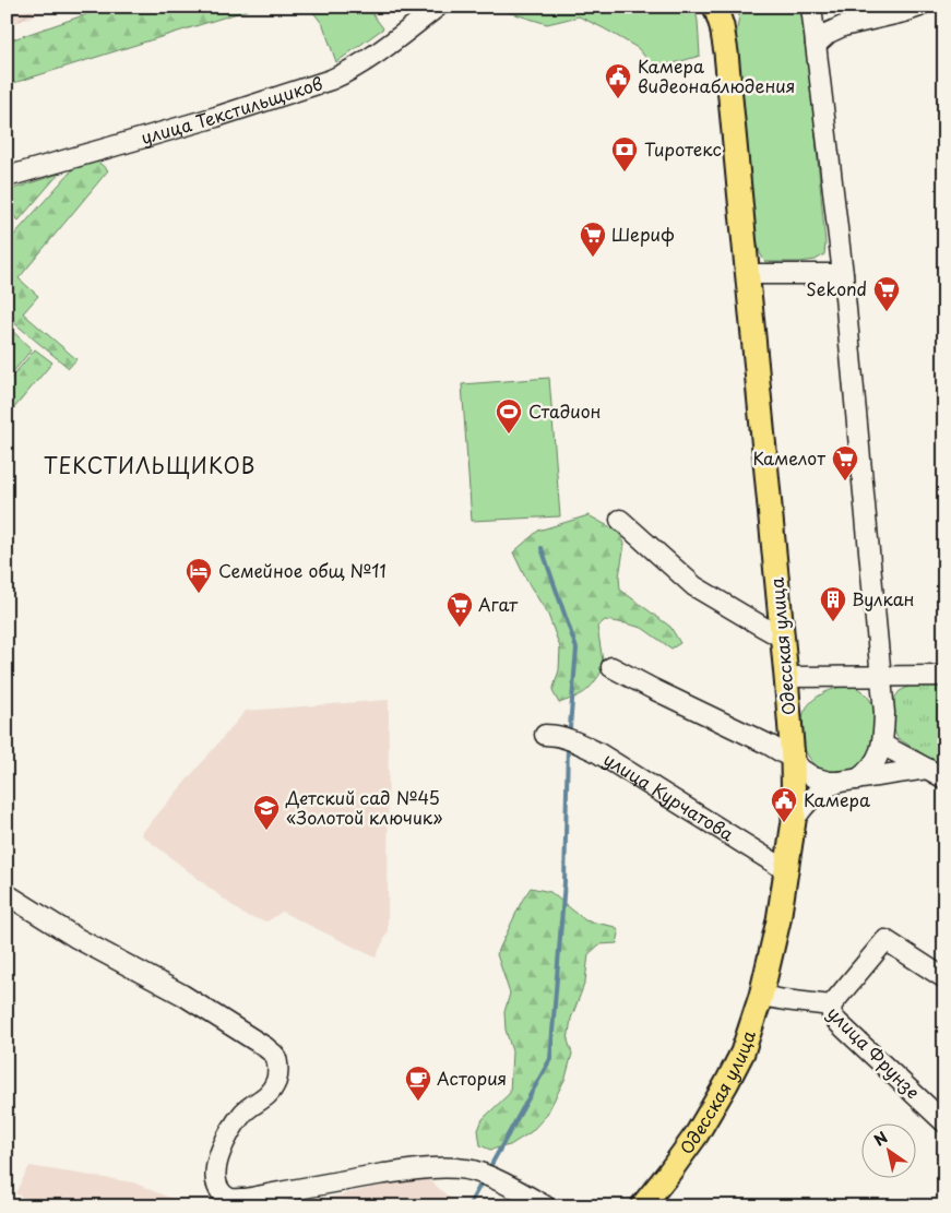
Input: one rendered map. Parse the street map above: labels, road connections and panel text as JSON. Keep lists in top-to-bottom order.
{
  "streets": {
    "main road": ["Одесская улица"],
    "street": ["улица Текстильщиков", "улица Курчатова", "улица Фрунзе"]
  },
  "crossings": [
    ["Одесская улица", "улица Курчатова"],
    ["Одесская улица", "улица Фрунзе"]
  ],
  "districts": ["ТЕКСТИЛЬЩИКОВ"],
  "places": {
    "public building": ["Камера видеонаблюдения", "Камера"],
    "bank": ["Тиротекс"],
    "supermarket": [
      "Шериф",
      "Sekond",
      "Камелот",
      "Агат"
    ],
    "sports": ["Стадион"],
    "hotel": ["Семейное общ №11"],
    "building": ["Вулкан"],
    "school or university": ["Детский сад №45 «Золотой ключик»"],
    "cafe": ["Астория"]
  },
  "north": "top left"
}
